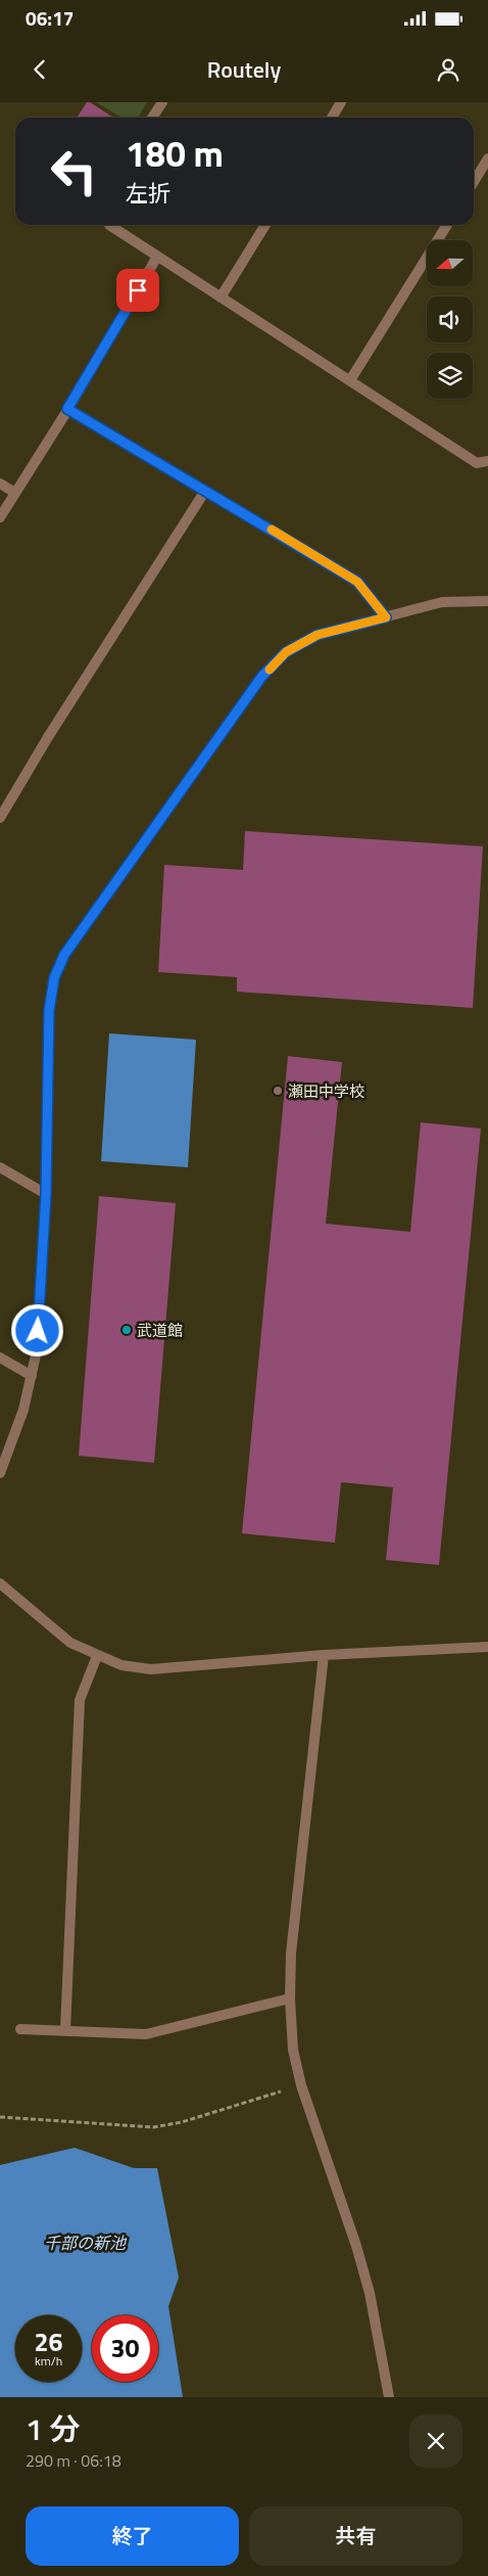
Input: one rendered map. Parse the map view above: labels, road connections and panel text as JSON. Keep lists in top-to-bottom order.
{
  "water": ["千部の新池"],
  "places": ["瀬田中学校", "武道館"],
  "north": "left",
  "page": {
    "status": "06:17",
    "header": "Routely",
    "turn": ["180 m", "左折"],
    "speed": "26 km/h",
    "limit": "30",
    "heading": ["1 分", "290 m · 06:18"],
    "buttons": ["終了", "共有"]
  }
}
